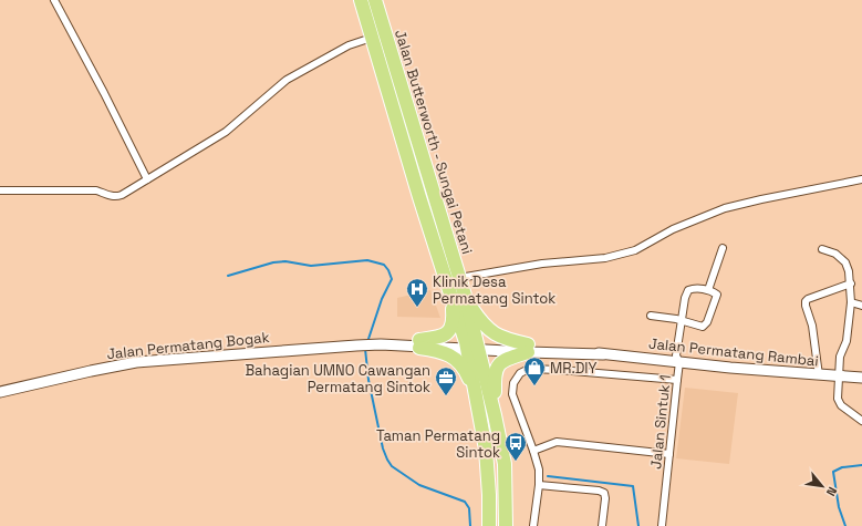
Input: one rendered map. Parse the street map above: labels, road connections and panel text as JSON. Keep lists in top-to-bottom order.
{
  "streets": {
    "highway": ["Jalan Butterworth - Sungai Petani"],
    "street": ["Jalan Permatang Bogak", "Jalan Permatang Rambai", "Jalan Sintuk 1"]
  },
  "crossings": [
    ["Jalan Butterworth - Sungai Petani", "Jalan Permatang Bogak"],
    ["Jalan Butterworth - Sungai Petani", "Jalan Permatang Rambai"],
    ["Jalan Permatang Bogak", "Jalan Permatang Rambai"],
    ["Jalan Permatang Rambai", "Jalan Sintuk 1"]
  ],
  "places": {
    "hospital": ["Klinik Desa Permatang Sintok"],
    "shop": ["MR.DIY"],
    "office": ["Bahagian UMNO Cawangan Permatang Sintok"],
    "bus stop": ["Taman Permatang Sintok"]
  },
  "north": "bottom right"
}
